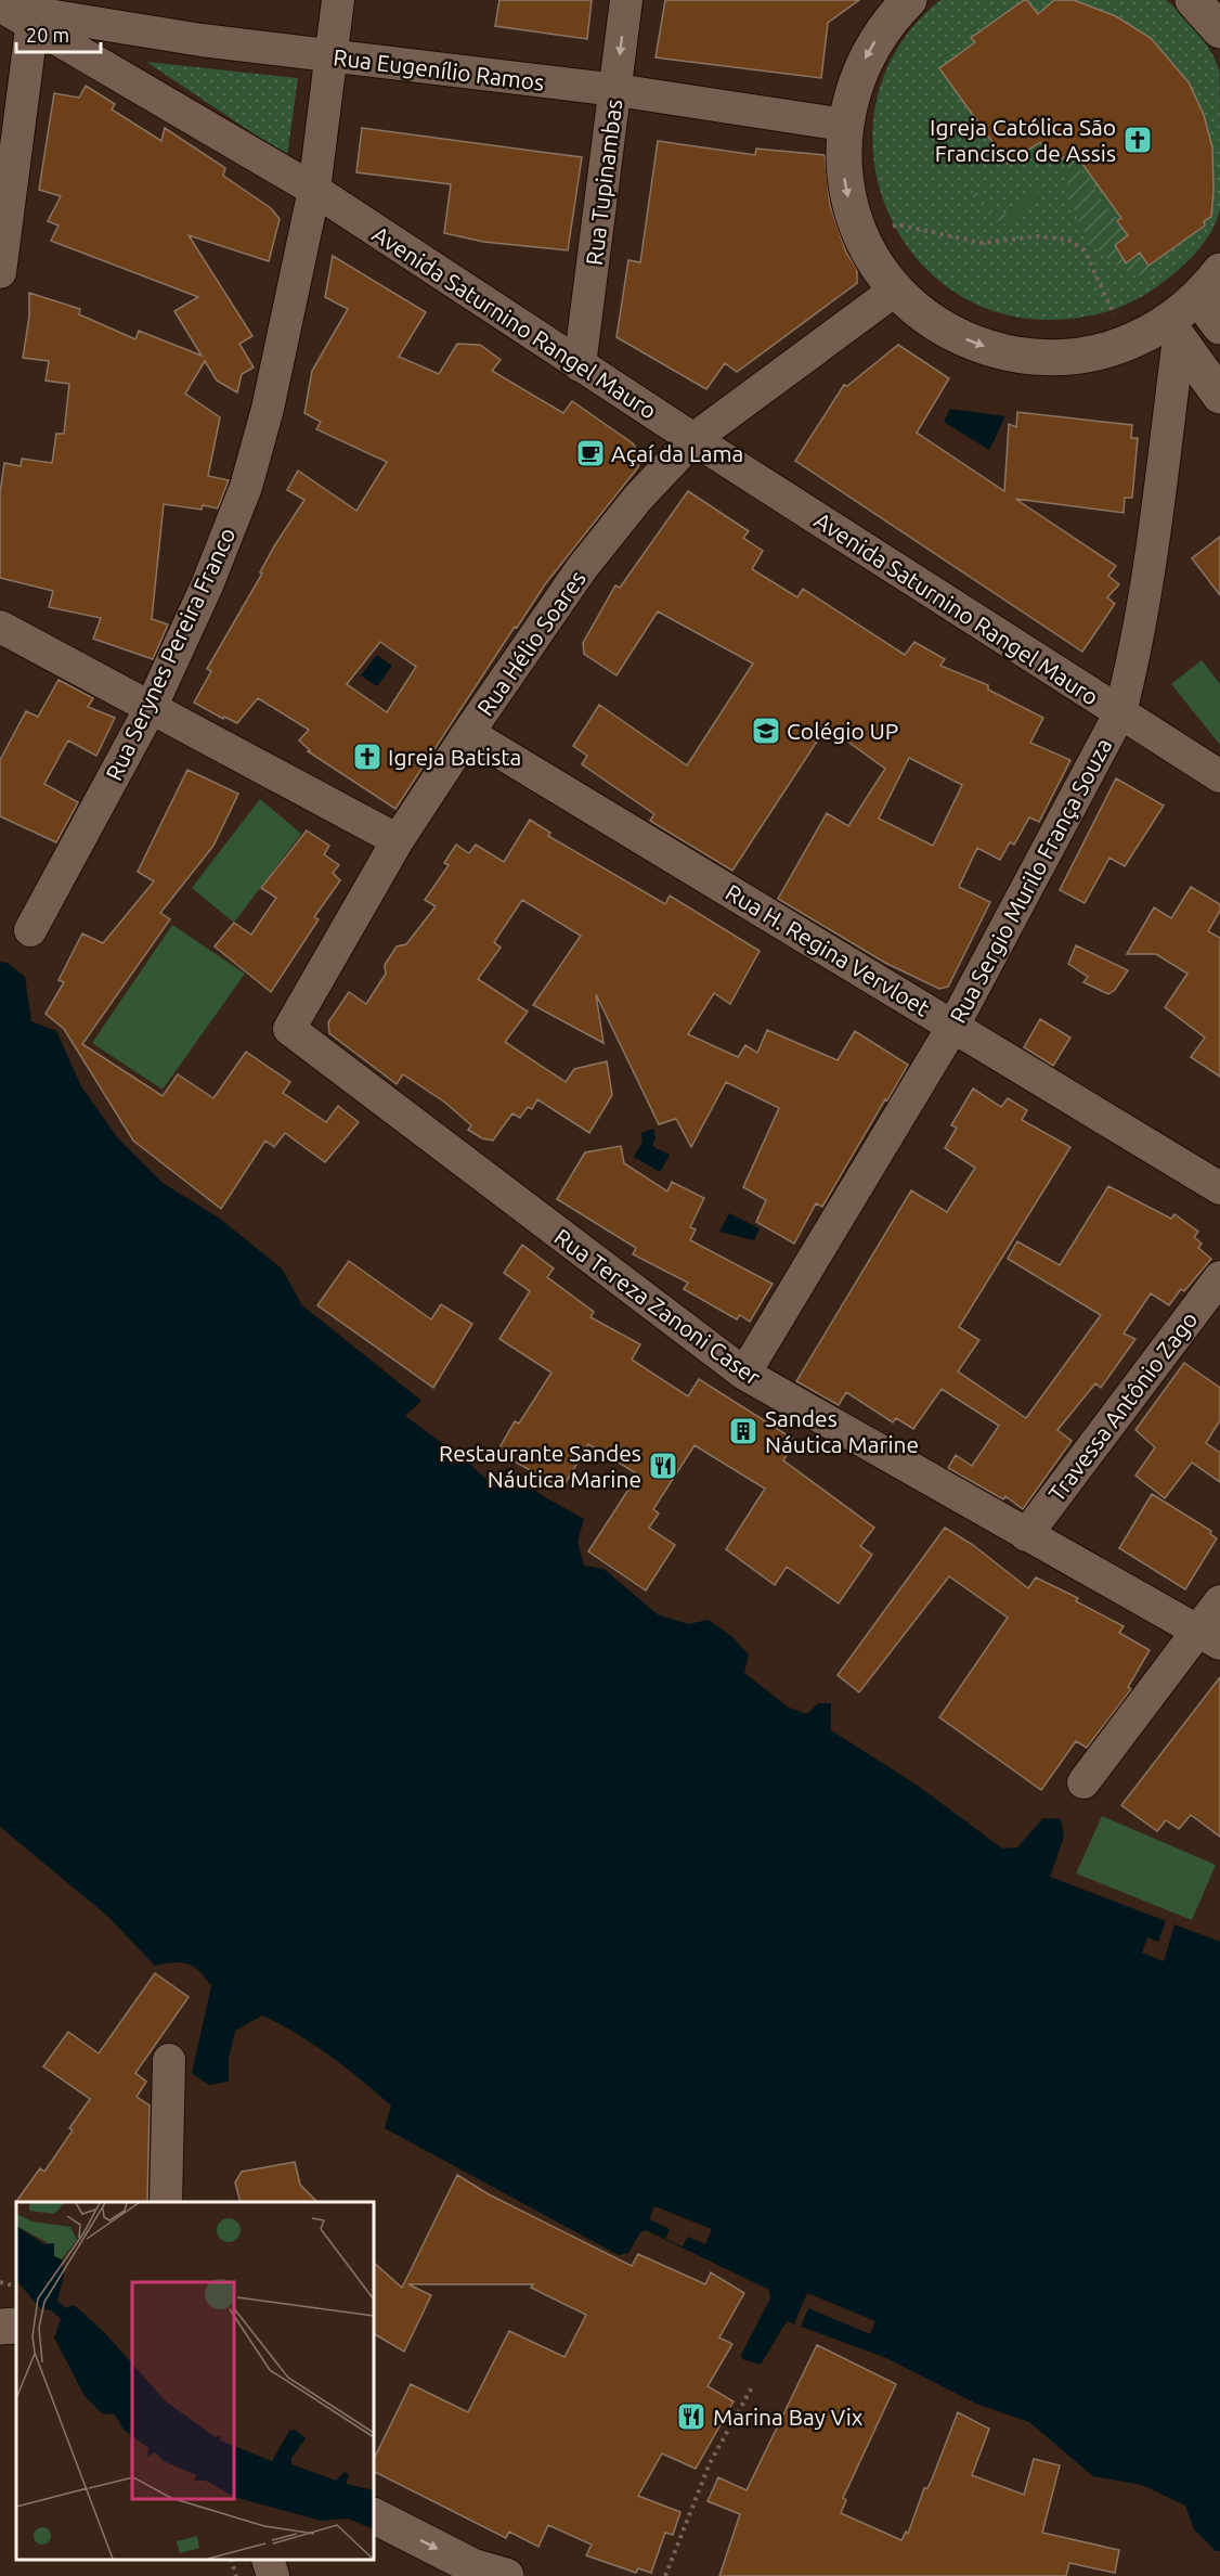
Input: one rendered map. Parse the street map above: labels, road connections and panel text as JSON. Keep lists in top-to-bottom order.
{
  "streets": {
    "street": [
      "Rua Eugenílio Ramos",
      "Rua Tupinambas",
      "Avenida Saturnino Rangel Mauro",
      "Rua Hélio Soares",
      "Rua Serynes Pereira Franco",
      "Rua Sergio Murilo França Souza",
      "Rua H. Regina Vervloet",
      "Rua Tereza Zanoni Caser",
      "Travessa Antônio Zago"
    ]
  },
  "crossings": [
    ["Rua Eugenílio Ramos", "Rua Tupinambas"],
    ["Rua Eugenílio Ramos", "Avenida Saturnino Rangel Mauro"],
    ["Rua Eugenílio Ramos", "Rua Serynes Pereira Franco"],
    ["Rua Tupinambas", "Avenida Saturnino Rangel Mauro"],
    ["Avenida Saturnino Rangel Mauro", "Rua Hélio Soares"],
    ["Avenida Saturnino Rangel Mauro", "Rua Serynes Pereira Franco"],
    ["Avenida Saturnino Rangel Mauro", "Rua Sergio Murilo França Souza"],
    ["Rua Hélio Soares", "Rua H. Regina Vervloet"],
    ["Rua Hélio Soares", "Rua Tereza Zanoni Caser"],
    ["Rua Sergio Murilo França Souza", "Rua H. Regina Vervloet"],
    ["Rua Sergio Murilo França Souza", "Rua Tereza Zanoni Caser"],
    ["Rua Tereza Zanoni Caser", "Travessa Antônio Zago"]
  ],
  "places": {
    "church": ["Igreja Católica São Francisco de Assis", "Igreja Batista"],
    "cafe": ["Açaí da Lama"],
    "school or university": ["Colégio UP"],
    "building": ["Sandes Náutica Marine"],
    "restaurant": ["Restaurante Sandes Náutica Marine", "Marina Bay Vix"]
  },
  "scale_bar": "20 m"
}
